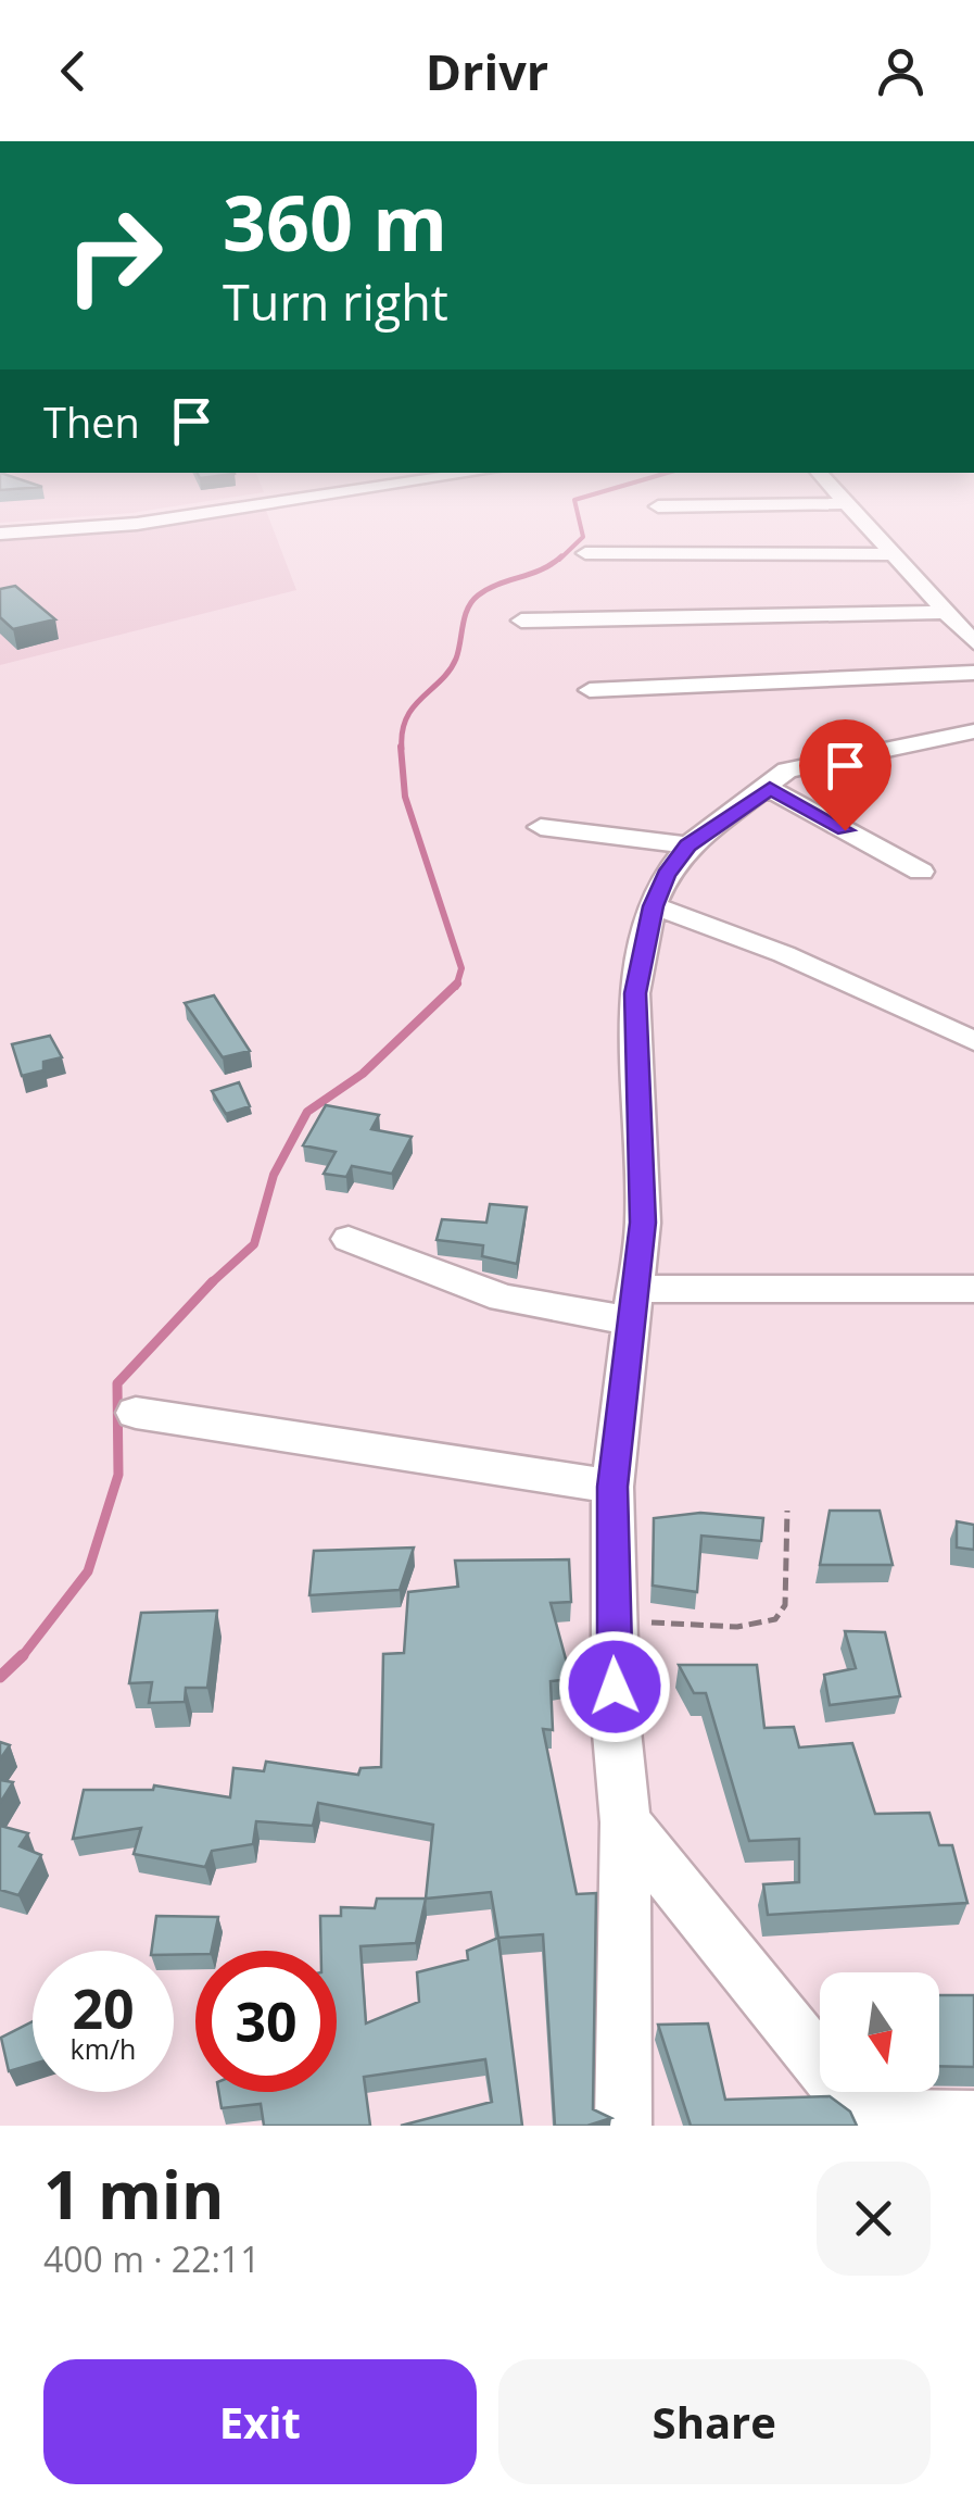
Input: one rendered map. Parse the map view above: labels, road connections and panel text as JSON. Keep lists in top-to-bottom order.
{
  "north": "bottom",
  "page": {
    "header": "Drivr",
    "turn": ["360 m", "Turn right"],
    "then": "Then",
    "speed": "20 km/h",
    "limit": "30",
    "heading": ["1 min", "400 m · 22:11"],
    "buttons": ["Exit", "Share"]
  }
}
